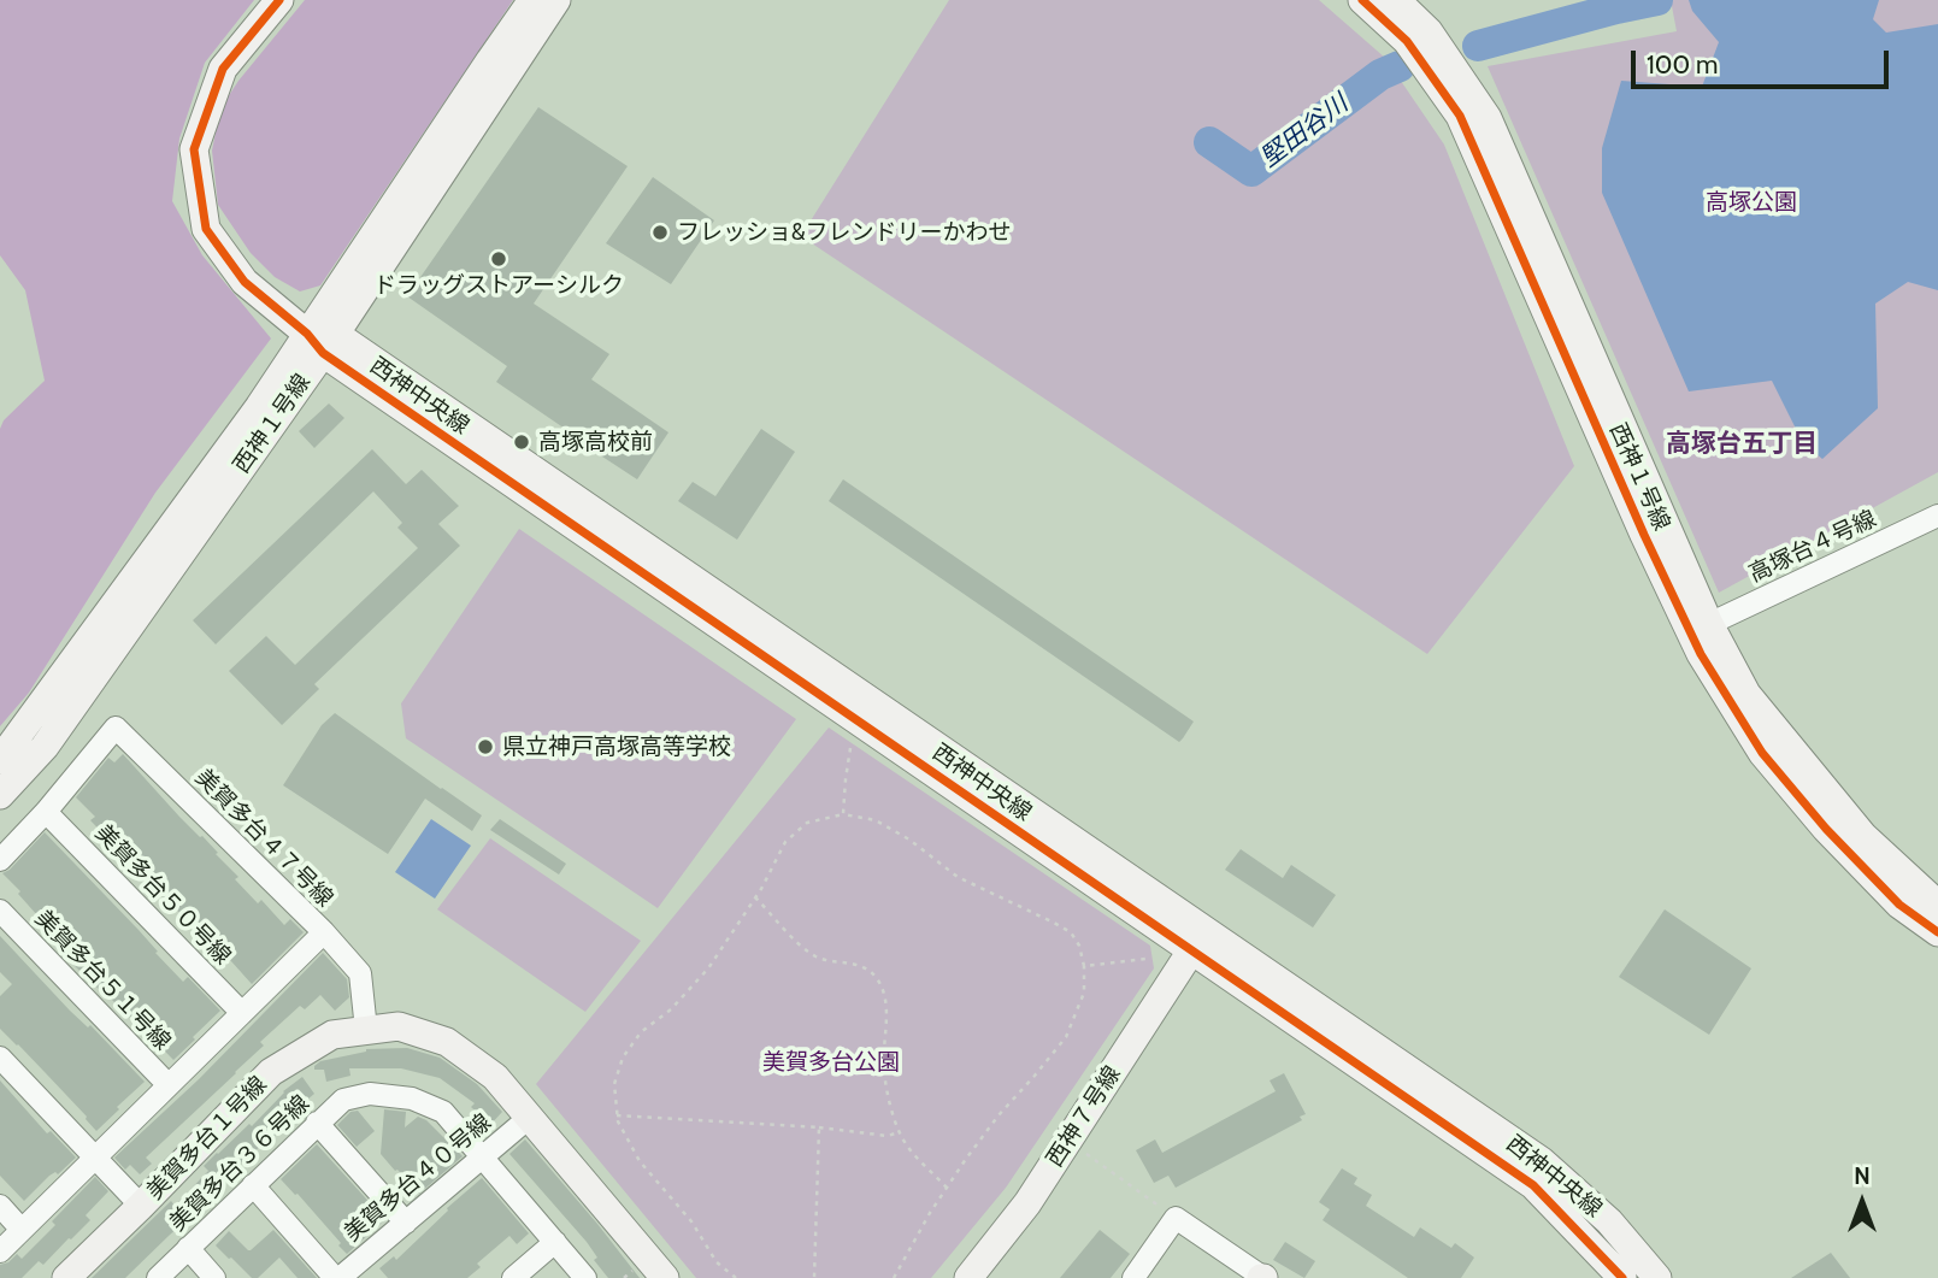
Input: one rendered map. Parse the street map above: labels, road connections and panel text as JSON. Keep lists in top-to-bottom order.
{
  "streets": {
    "street": [
      "西神中央線",
      "西神１号線",
      "高塚台４号線",
      "美賀多台４７号線",
      "美賀多台５０号線",
      "美賀多台５１号線",
      "西神７号線",
      "美賀多台１号線",
      "美賀多台３６号線",
      "美賀多台４０号線"
    ]
  },
  "crossings": [
    ["西神中央線", "西神１号線"],
    ["西神中央線", "西神７号線"],
    ["西神１号線", "高塚台４号線"],
    ["美賀多台４７号線", "美賀多台５０号線"],
    ["美賀多台４７号線", "美賀多台５１号線"],
    ["美賀多台１号線", "美賀多台４０号線"],
    ["美賀多台３６号線", "美賀多台４０号線"]
  ],
  "districts": ["高塚台五丁目"],
  "water": ["堅田谷川"],
  "parks": ["高塚公園", "美賀多台公園"],
  "places": [
    "フレッショ&フレンドリーかわせ",
    "ドラッグストアーシルク",
    "高塚高校前",
    "県立神戸高塚高等学校"
  ],
  "scale_bar": "100 m",
  "north": "top"
}
